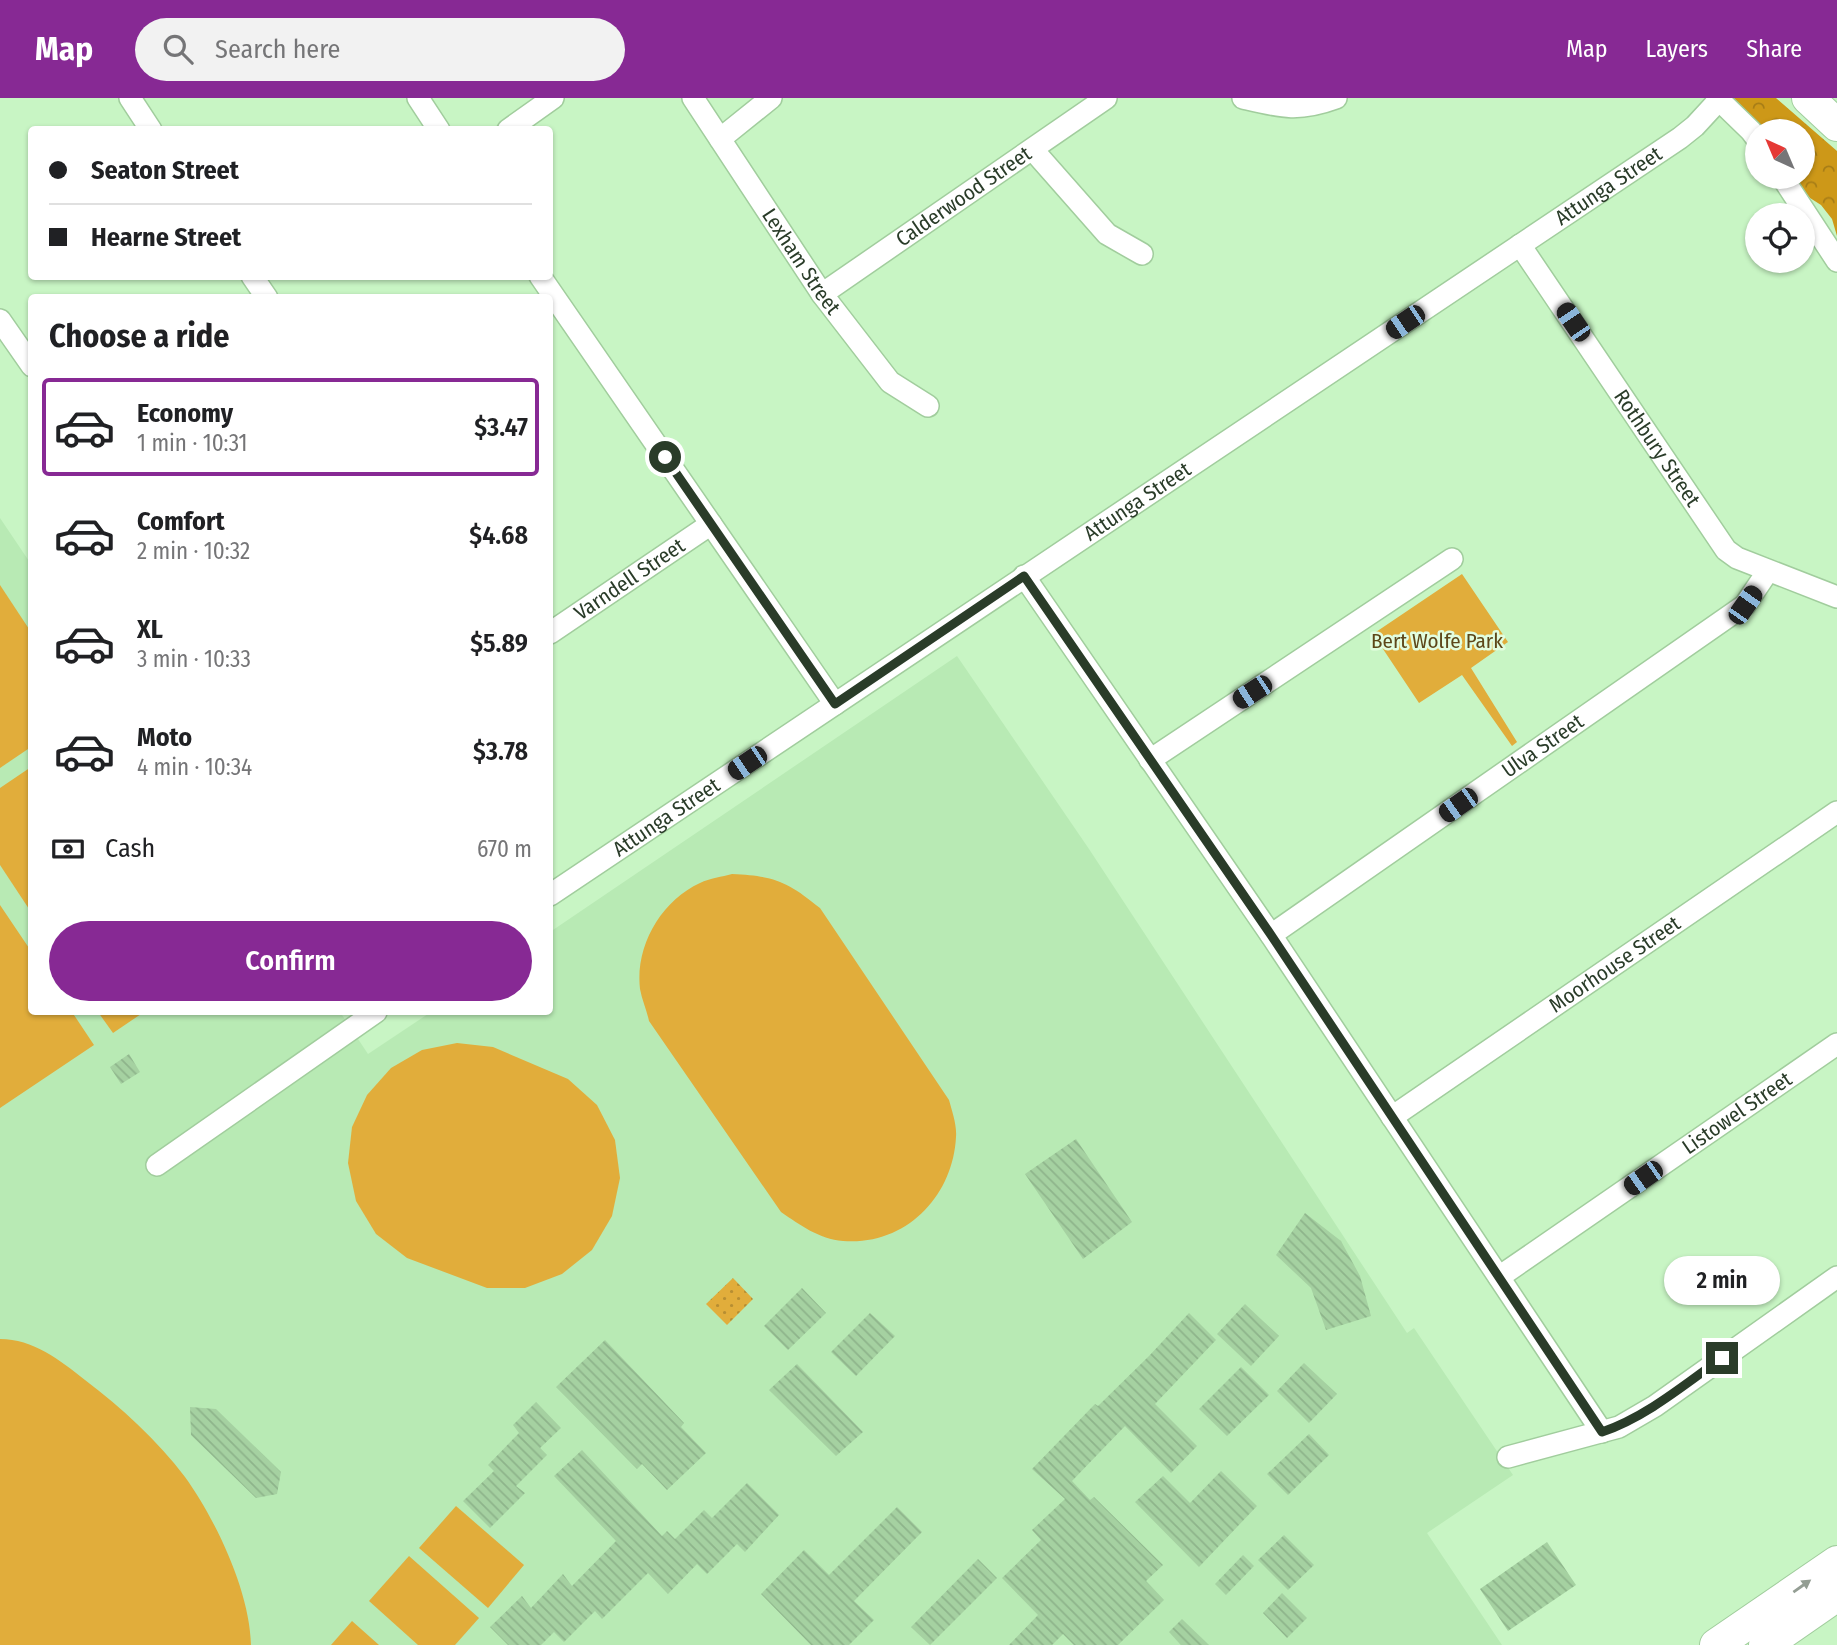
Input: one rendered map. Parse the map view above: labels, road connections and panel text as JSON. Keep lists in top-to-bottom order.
{
  "streets": {
    "street": [
      "Attunga Street",
      "Calderwood Street",
      "Lexham Street",
      "Rothbury Street",
      "Varndell Street",
      "Ulva Street",
      "Moorhouse Street",
      "Listowel Street"
    ]
  },
  "crossings": [
    ["Attunga Street", "Rothbury Street"],
    ["Calderwood Street", "Lexham Street"],
    ["Rothbury Street", "Ulva Street"]
  ],
  "parks": ["Bert Wolfe Park"],
  "north": "top left",
  "page": {
    "header": "Map",
    "search": "Search here",
    "nav": ["Map", "Layers", "Share"],
    "banner": ["Seaton Street", "Hearne Street"],
    "heading": "Choose a ride",
    "list": [
      {
        "name": "Economy",
        "note": "1 min · 10:31",
        "value": "$3.47"
      },
      {
        "name": "Comfort",
        "note": "2 min · 10:32",
        "value": "$4.68"
      },
      {
        "name": "XL",
        "note": "3 min · 10:33",
        "value": "$5.89"
      },
      {
        "name": "Moto",
        "note": "4 min · 10:34",
        "value": "$3.78"
      }
    ],
    "pay": ["Cash", "670 m"],
    "buttons": "Confirm",
    "bubble": "2 min"
  }
}
